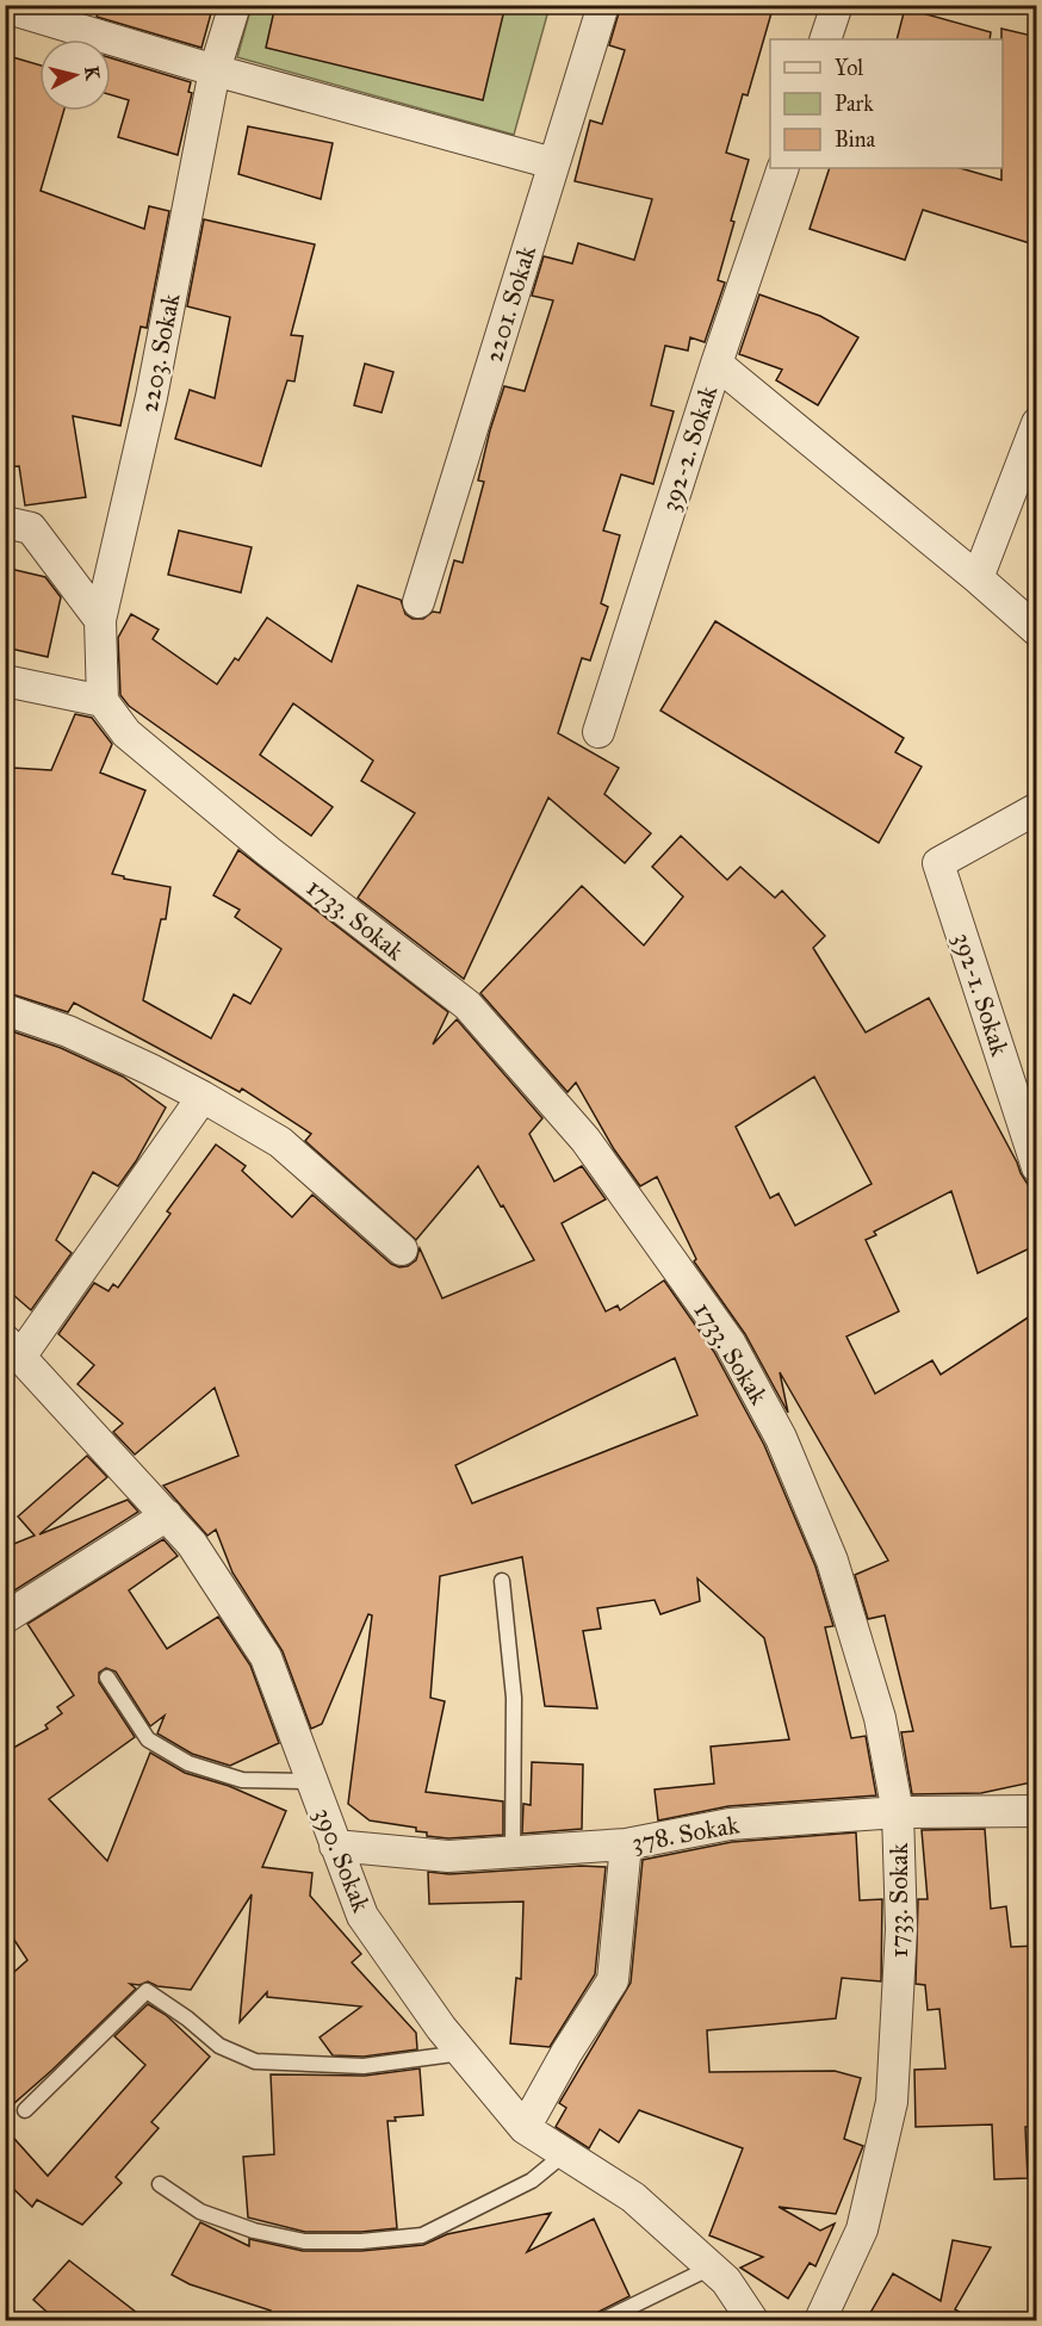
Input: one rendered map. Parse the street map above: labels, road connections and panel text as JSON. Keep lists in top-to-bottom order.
{
  "streets": {
    "street": [
      "2201. Sokak",
      "2203. Sokak",
      "392-2. Sokak",
      "1733. Sokak",
      "392-1. Sokak",
      "378. Sokak",
      "390. Sokak"
    ]
  },
  "crossings": [
    ["2203. Sokak", "1733. Sokak"],
    ["1733. Sokak", "378. Sokak"],
    ["378. Sokak", "390. Sokak"]
  ],
  "legend": ["Yol", "Park", "Bina"],
  "north": "right"
}
